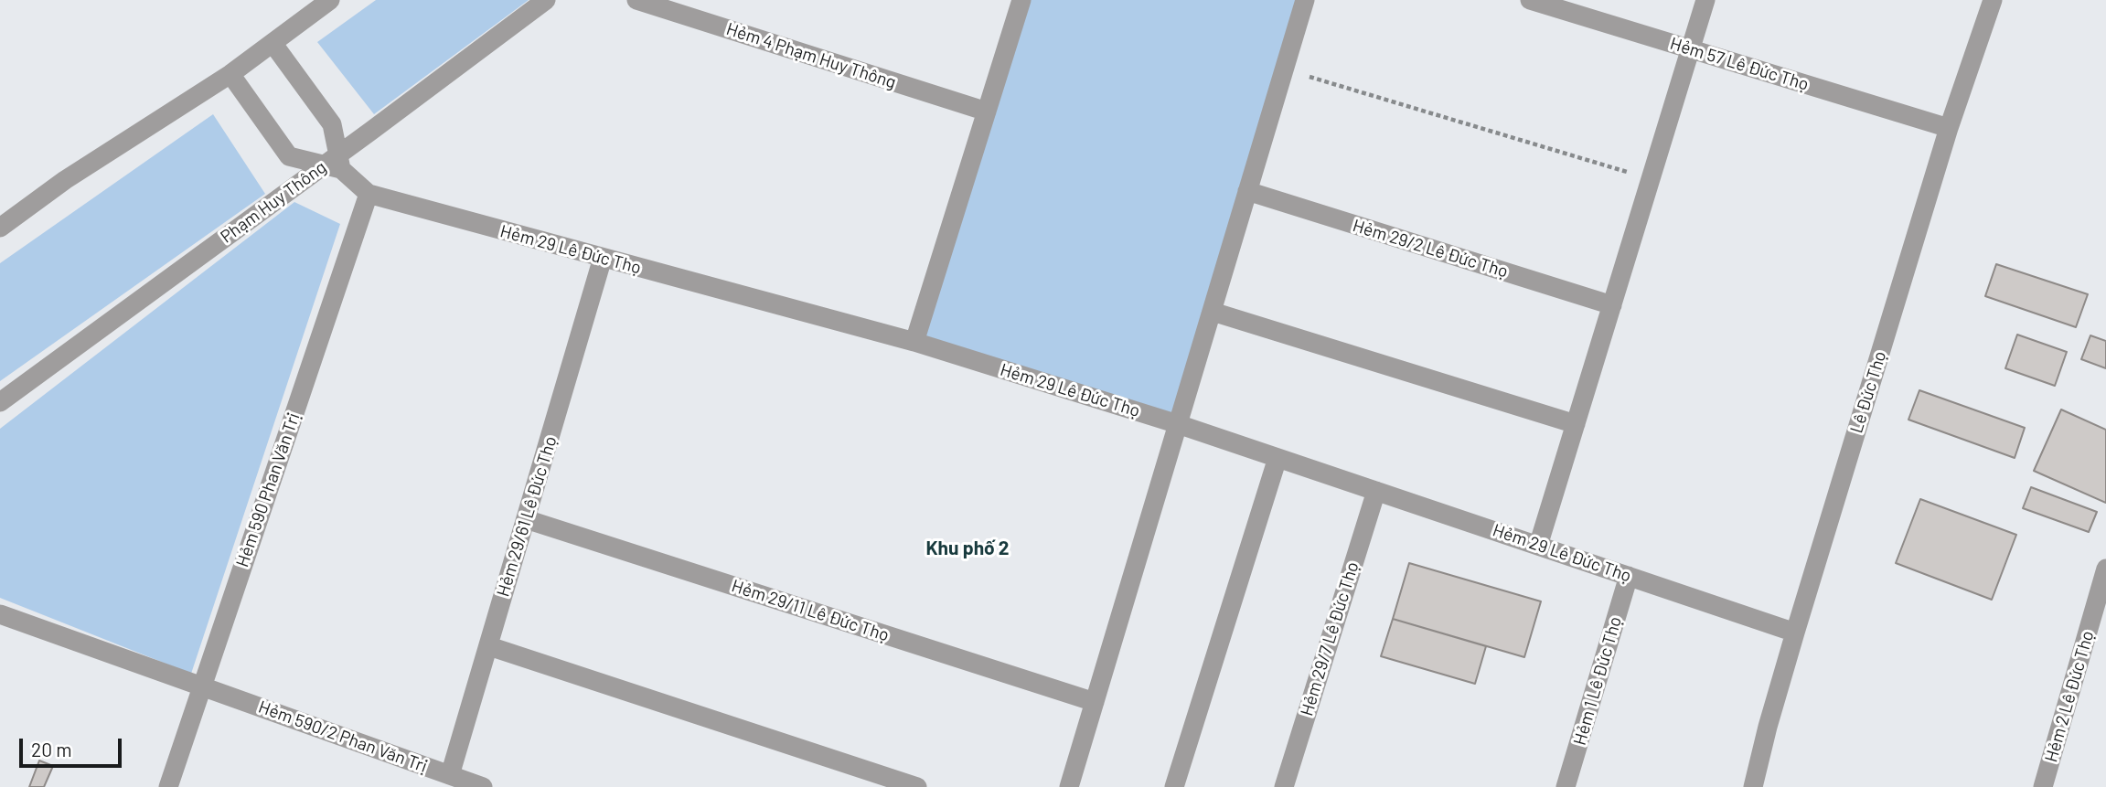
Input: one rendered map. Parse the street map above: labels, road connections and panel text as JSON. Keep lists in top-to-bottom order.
{
  "streets": {
    "street": [
      "Hẻm 4 Phạm Huy Thông",
      "Hẻm 57 Lê Đức Thọ",
      "Phạm Huy Thông",
      "Hẻm 29/2 Lê Đức Thọ",
      "Hẻm 29 Lê Đức Thọ",
      "Lê Đức Thọ",
      "Hẻm 590 Phan Văn Trị",
      "Hẻm 29/61 Lê Đức Thọ",
      "Hẻm 29/11 Lê Đức Thọ",
      "Hẻm 29/7 Lê Đức Thọ",
      "Hẻm 1 Lê Đức Thọ",
      "Hẻm 2 Lê Đức Thọ",
      "Hẻm 590/2 Phan Văn Trị"
    ]
  },
  "crossings": [
    ["Hẻm 57 Lê Đức Thọ", "Lê Đức Thọ"],
    ["Phạm Huy Thông", "Hẻm 29 Lê Đức Thọ"],
    ["Hẻm 29 Lê Đức Thọ", "Lê Đức Thọ"],
    ["Hẻm 29 Lê Đức Thọ", "Hẻm 590 Phan Văn Trị"],
    ["Hẻm 29 Lê Đức Thọ", "Hẻm 29/61 Lê Đức Thọ"],
    ["Hẻm 29 Lê Đức Thọ", "Hẻm 29/7 Lê Đức Thọ"],
    ["Hẻm 29 Lê Đức Thọ", "Hẻm 1 Lê Đức Thọ"],
    ["Hẻm 590 Phan Văn Trị", "Hẻm 590/2 Phan Văn Trị"],
    ["Hẻm 29/61 Lê Đức Thọ", "Hẻm 29/11 Lê Đức Thọ"],
    ["Hẻm 29/61 Lê Đức Thọ", "Hẻm 590/2 Phan Văn Trị"]
  ],
  "districts": ["Khu phố 2"],
  "scale_bar": "20 m"
}
